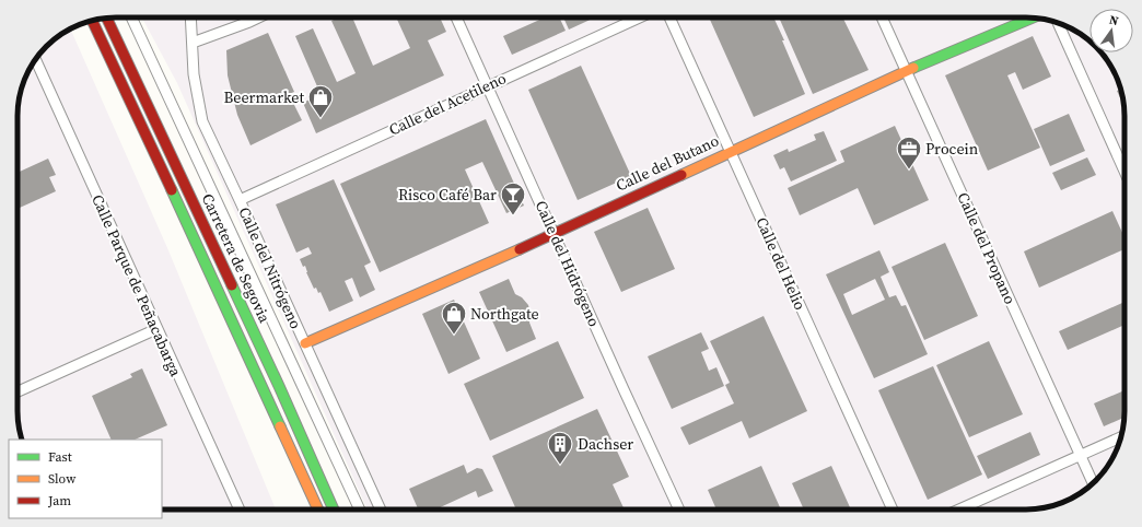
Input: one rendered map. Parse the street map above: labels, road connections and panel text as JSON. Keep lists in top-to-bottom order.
{
  "streets": {
    "main road": ["Calle del Butano", "Carretera de Segovia"],
    "street": [
      "Calle del Acetileno",
      "Calle del Propano",
      "Calle del Hidrógeno",
      "Calle del Helio",
      "Calle del Nitrógeno",
      "Calle Parque de Peñacabarga"
    ]
  },
  "crossings": [
    ["Calle del Acetileno", "Calle del Hidrógeno"],
    ["Calle del Acetileno", "Calle del Nitrógeno"],
    ["Calle del Butano", "Calle del Propano"],
    ["Calle del Butano", "Calle del Hidrógeno"],
    ["Calle del Butano", "Calle del Helio"],
    ["Calle del Butano", "Calle del Nitrógeno"]
  ],
  "places": {
    "shop": ["Beermarket", "Northgate"],
    "office": ["Procein"],
    "bar": ["Risco Café Bar"],
    "building": ["Dachser"]
  },
  "legend": ["Fast", "Slow", "Jam"],
  "north": "top"
}
